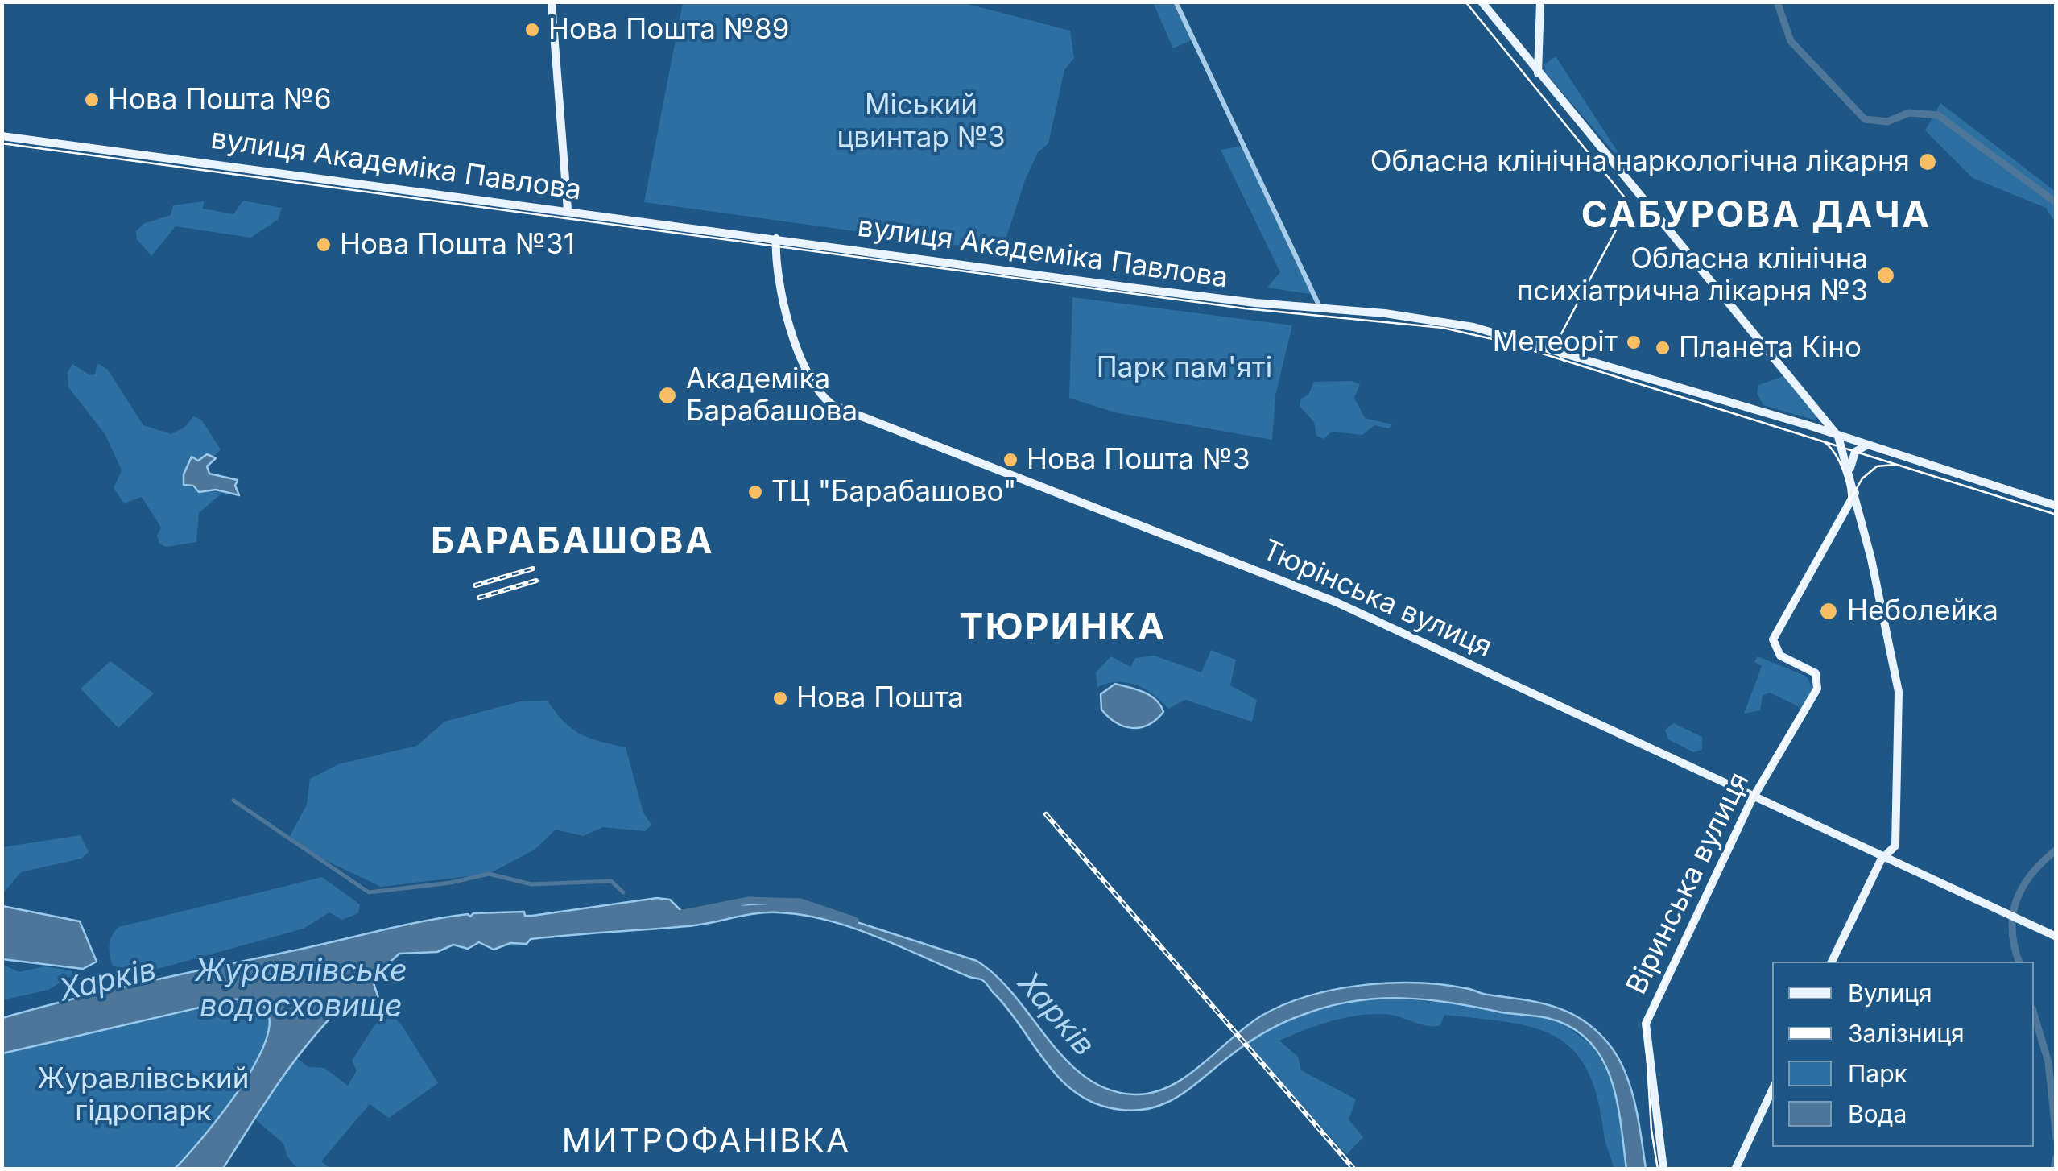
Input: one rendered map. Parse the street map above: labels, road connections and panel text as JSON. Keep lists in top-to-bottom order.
{
  "streets": {
    "main road": ["вулиця Академіка Павлова", "Тюрінська вулиця", "Віринська вулиця"]
  },
  "crossings": [
    ["вулиця Академіка Павлова", "Тюрінська вулиця"],
    ["Тюрінська вулиця", "Віринська вулиця"]
  ],
  "districts": [
    "САБУРОВА ДАЧА",
    "БАРАБАШОВА",
    "ТЮРИНКА",
    "МИТРОФАНІВКА"
  ],
  "water": ["Журавлівське водосховище", "Харків"],
  "parks": ["Міський цвинтар №3", "Парк пам'яті", "Журавлівський гідропарк"],
  "places": [
    "Нова Пошта №89",
    "Нова Пошта №6",
    "Обласна клінічна наркологічна лікарня",
    "Нова Пошта №31",
    "Обласна клінічна психіатрична лікарня №3",
    "Метеоріт",
    "Планета Кіно",
    "Академіка Барабашова",
    "Нова Пошта №3",
    "ТЦ \"Барабашово\"",
    "Неболейка",
    "Нова Пошта"
  ],
  "legend": [
    "Вулиця",
    "Залізниця",
    "Парк",
    "Вода"
  ]
}
